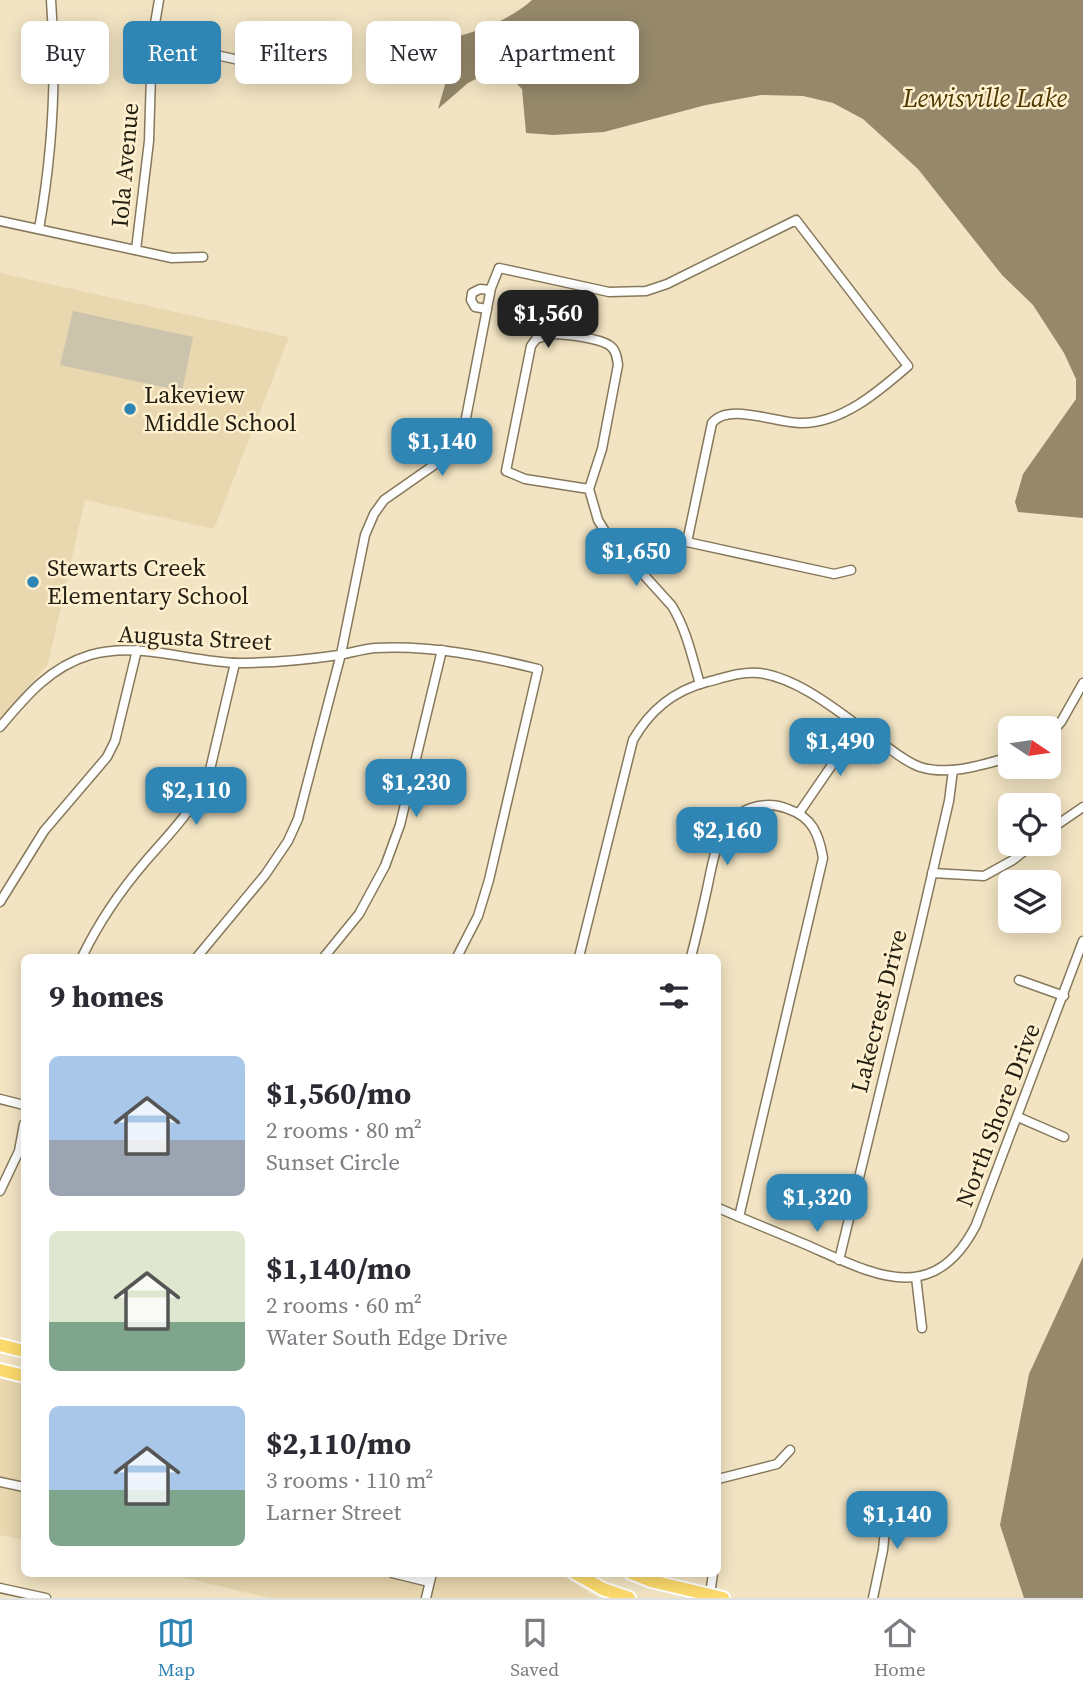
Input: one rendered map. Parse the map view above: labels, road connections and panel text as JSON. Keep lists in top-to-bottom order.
{
  "streets": {
    "street": [
      "Iola Avenue",
      "Augusta Street",
      "Lakecrest Drive",
      "North Shore Drive"
    ]
  },
  "water": ["Lewisville Lake"],
  "places": ["Lakeview Middle School", "Stewarts Creek Elementary School"],
  "north": "right",
  "page": {
    "chip": [
      "Buy",
      "Rent",
      "Filters",
      "New",
      "Apartment"
    ],
    "price": [
      "$1,560",
      "$1,140",
      "$1,650",
      "$1,490",
      "$1,230",
      "$2,110",
      "$2,160",
      "$1,320",
      "$1,140"
    ],
    "heading": "9 homes",
    "list": [
      {
        "name": "$1,560/mo",
        "note": "2 rooms · 80 m² · Sunset Circle"
      },
      {
        "name": "$1,140/mo",
        "note": "2 rooms · 60 m² · Water South Edge Drive"
      },
      {
        "name": "$2,110/mo",
        "note": "3 rooms · 110 m² · Larner Street"
      }
    ],
    "tabs": ["Map", "Saved", "Home"]
  }
}
